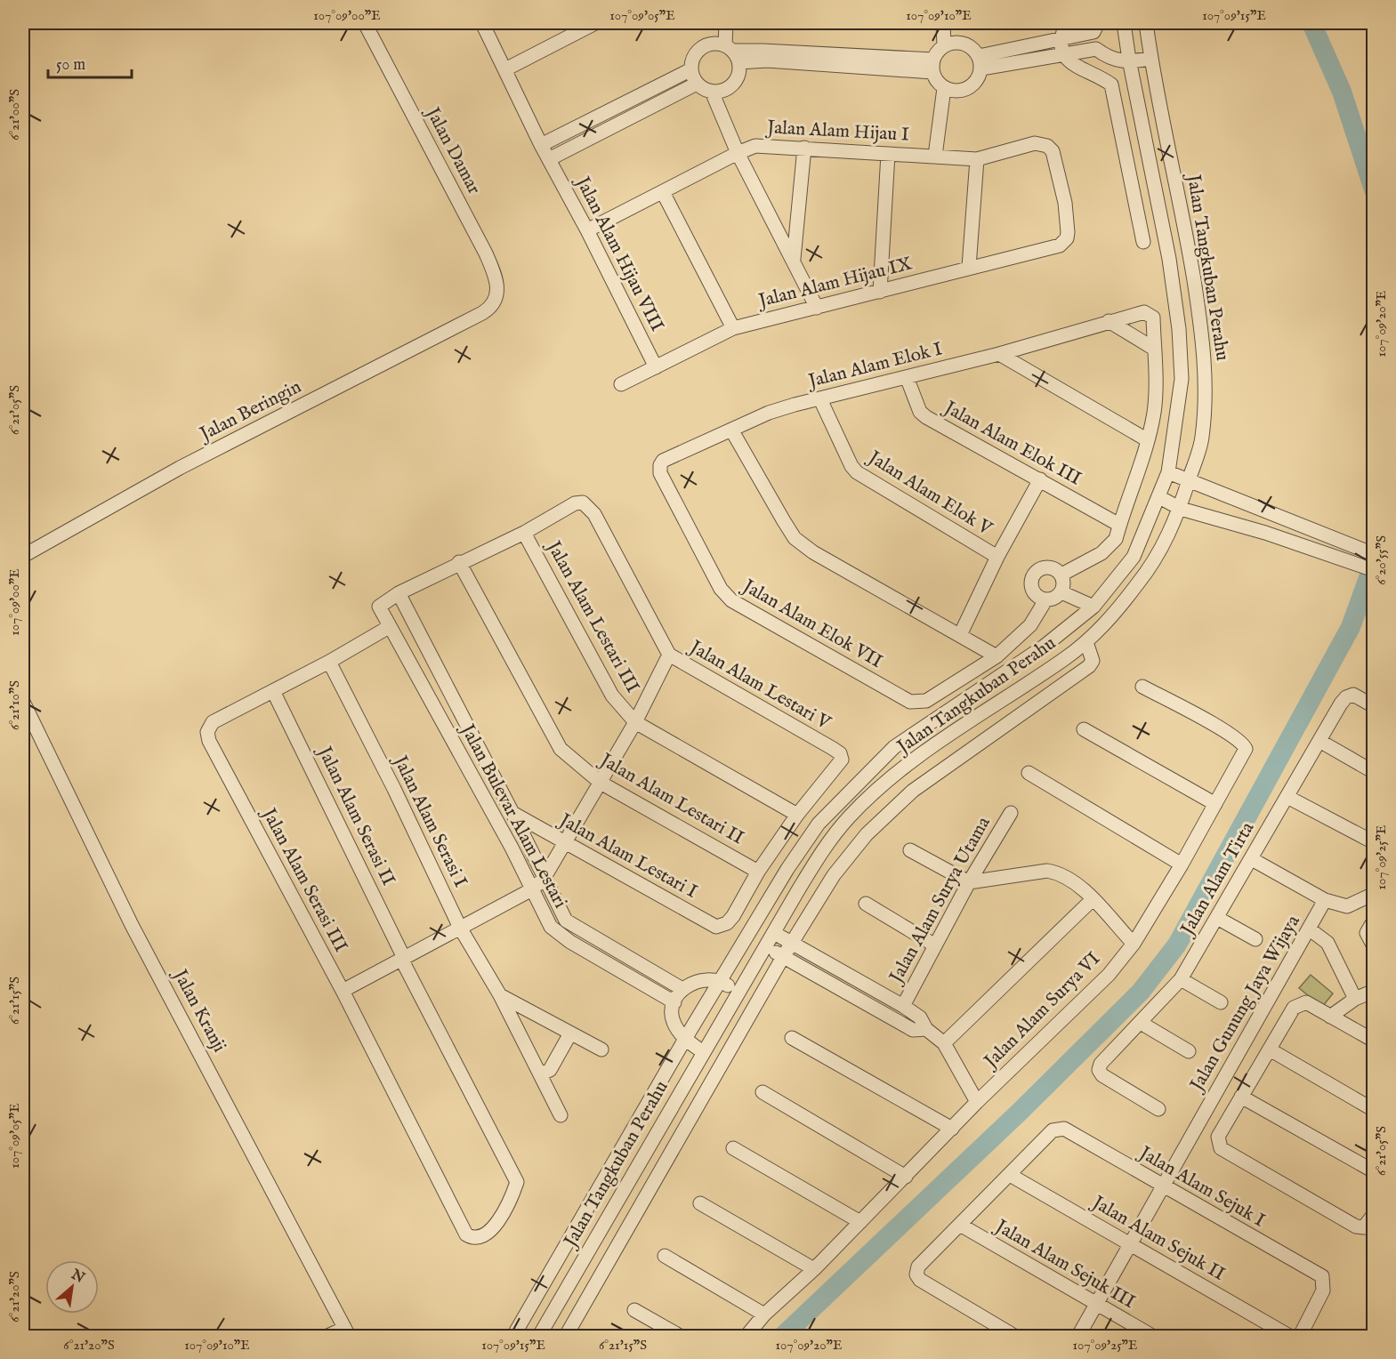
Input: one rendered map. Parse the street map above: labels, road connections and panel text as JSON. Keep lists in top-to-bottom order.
{
  "streets": {
    "street": [
      "Jalan Alam Hijau I",
      "Jalan Damar",
      "Jalan Alam Hijau VIII",
      "Jalan Tangkuban Perahu",
      "Jalan Alam Hijau IX",
      "Jalan Alam Elok I",
      "Jalan Beringin",
      "Jalan Alam Elok III",
      "Jalan Alam Elok V",
      "Jalan Alam Lestari III",
      "Jalan Alam Elok VII",
      "Jalan Alam Lestari V",
      "Jalan Alam Lestari II",
      "Jalan Alam Serasi II",
      "Jalan Bulevar Alam Lestari",
      "Jalan Alam Serasi I",
      "Jalan Alam Lestari I",
      "Jalan Alam Tirta",
      "Jalan Alam Serasi III",
      "Jalan Alam Surya Utama",
      "Jalan Gunung Jaya Wijaya",
      "Jalan Alam Surya VI",
      "Jalan Kranji",
      "Jalan Alam Sejuk I",
      "Jalan Alam Sejuk II",
      "Jalan Alam Sejuk III"
    ]
  },
  "crossings": [
    ["Jalan Alam Hijau I", "Jalan Alam Hijau VIII"],
    ["Jalan Alam Hijau I", "Jalan Alam Hijau IX"],
    ["Jalan Damar", "Jalan Beringin"],
    ["Jalan Alam Hijau VIII", "Jalan Alam Hijau IX"],
    ["Jalan Alam Elok I", "Jalan Alam Elok III"],
    ["Jalan Alam Elok I", "Jalan Alam Elok V"],
    ["Jalan Alam Elok I", "Jalan Alam Elok VII"],
    ["Jalan Alam Lestari III", "Jalan Alam Lestari V"],
    ["Jalan Alam Lestari II", "Jalan Alam Lestari I"],
    ["Jalan Alam Serasi II", "Jalan Alam Serasi III"],
    ["Jalan Bulevar Alam Lestari", "Jalan Alam Lestari I"],
    ["Jalan Bulevar Alam Lestari", "Jalan Alam Serasi III"],
    ["Jalan Alam Serasi I", "Jalan Alam Serasi III"],
    ["Jalan Gunung Jaya Wijaya", "Jalan Alam Sejuk I"],
    ["Jalan Gunung Jaya Wijaya", "Jalan Alam Sejuk II"],
    ["Jalan Gunung Jaya Wijaya", "Jalan Alam Sejuk III"],
    ["Jalan Alam Sejuk I", "Jalan Alam Sejuk II"]
  ],
  "scale_bar": "50 m",
  "north": "top right",
  "coordinates": [
    "107°09'00\"E",
    "107°09'05\"E",
    "107°09'10\"E",
    "107°09'15\"E",
    "6°21'00\"S",
    "107°09'20\"E",
    "6°21'05\"S",
    "6°20'55\"S",
    "6°21'10\"S",
    "107°09'25\"E",
    "6°21'15\"S",
    "6°21'20\"S"
  ]
}
